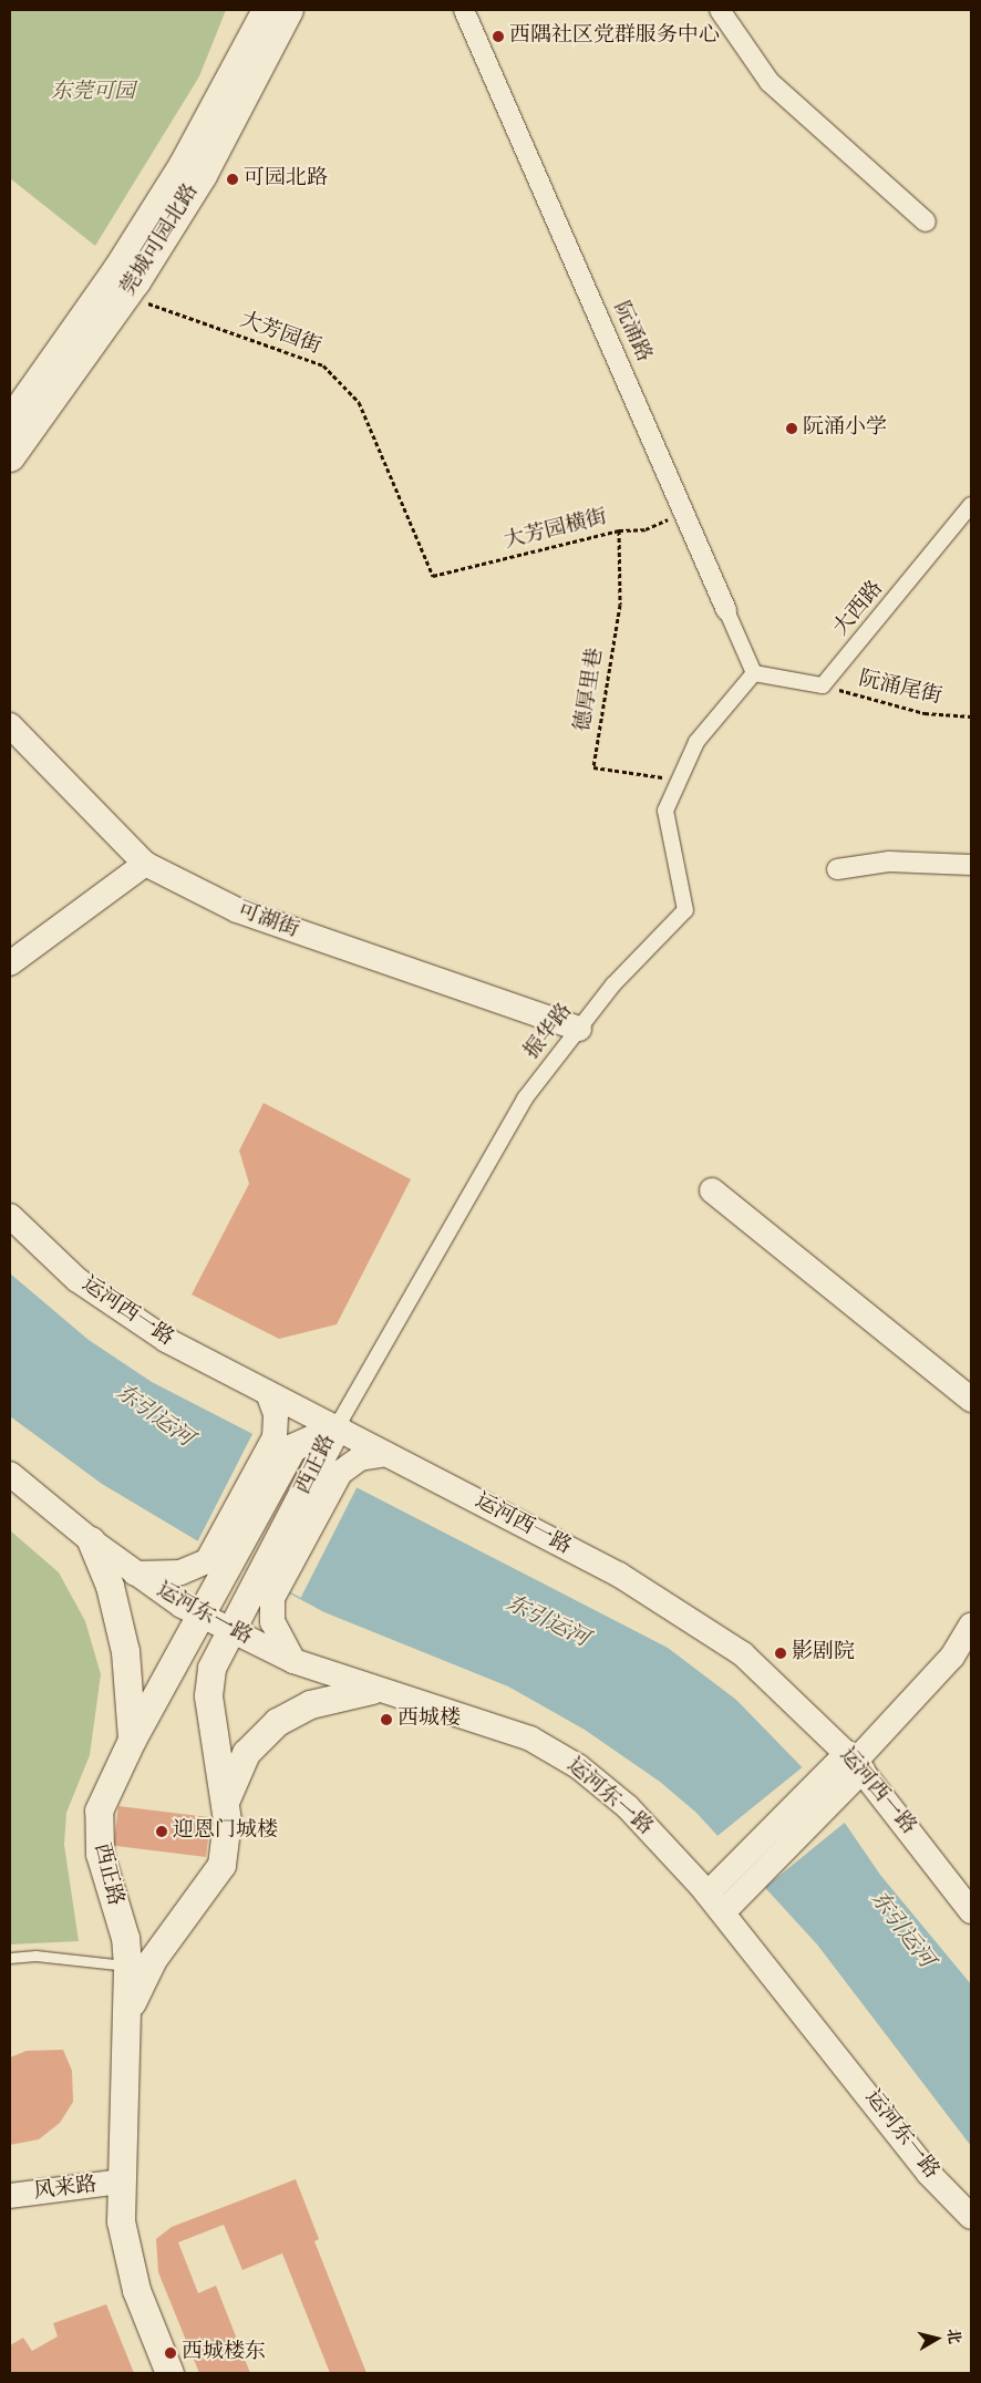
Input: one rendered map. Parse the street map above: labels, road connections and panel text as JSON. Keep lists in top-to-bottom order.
{
  "streets": {
    "main road": ["莞城可园北路", "西正路"],
    "street": [
      "阮涌路",
      "大西路",
      "可湖街",
      "振华路",
      "运河西一路",
      "运河东一路",
      "风来路"
    ],
    "path": [
      "大芳园街",
      "大芳园横街",
      "阮涌尾街",
      "德厚里巷"
    ]
  },
  "crossings": [
    ["莞城可园北路", "大芳园街"],
    ["阮涌路", "大芳园横街"],
    ["阮涌路", "振华路"],
    ["大芳园街", "大芳园横街"],
    ["大芳园横街", "德厚里巷"],
    ["大西路", "阮涌尾街"],
    ["德厚里巷", "振华路"],
    ["可湖街", "振华路"],
    ["振华路", "运河西一路"],
    ["振华路", "西正路"],
    ["运河西一路", "西正路"],
    ["西正路", "运河东一路"],
    ["西正路", "风来路"]
  ],
  "water": ["东引运河"],
  "parks": ["东莞可园"],
  "places": [
    "西隅社区党群服务中心",
    "可园北路",
    "阮涌小学",
    "影剧院",
    "西城楼",
    "迎恩门城楼",
    "西城楼东"
  ],
  "north": "right"
}
